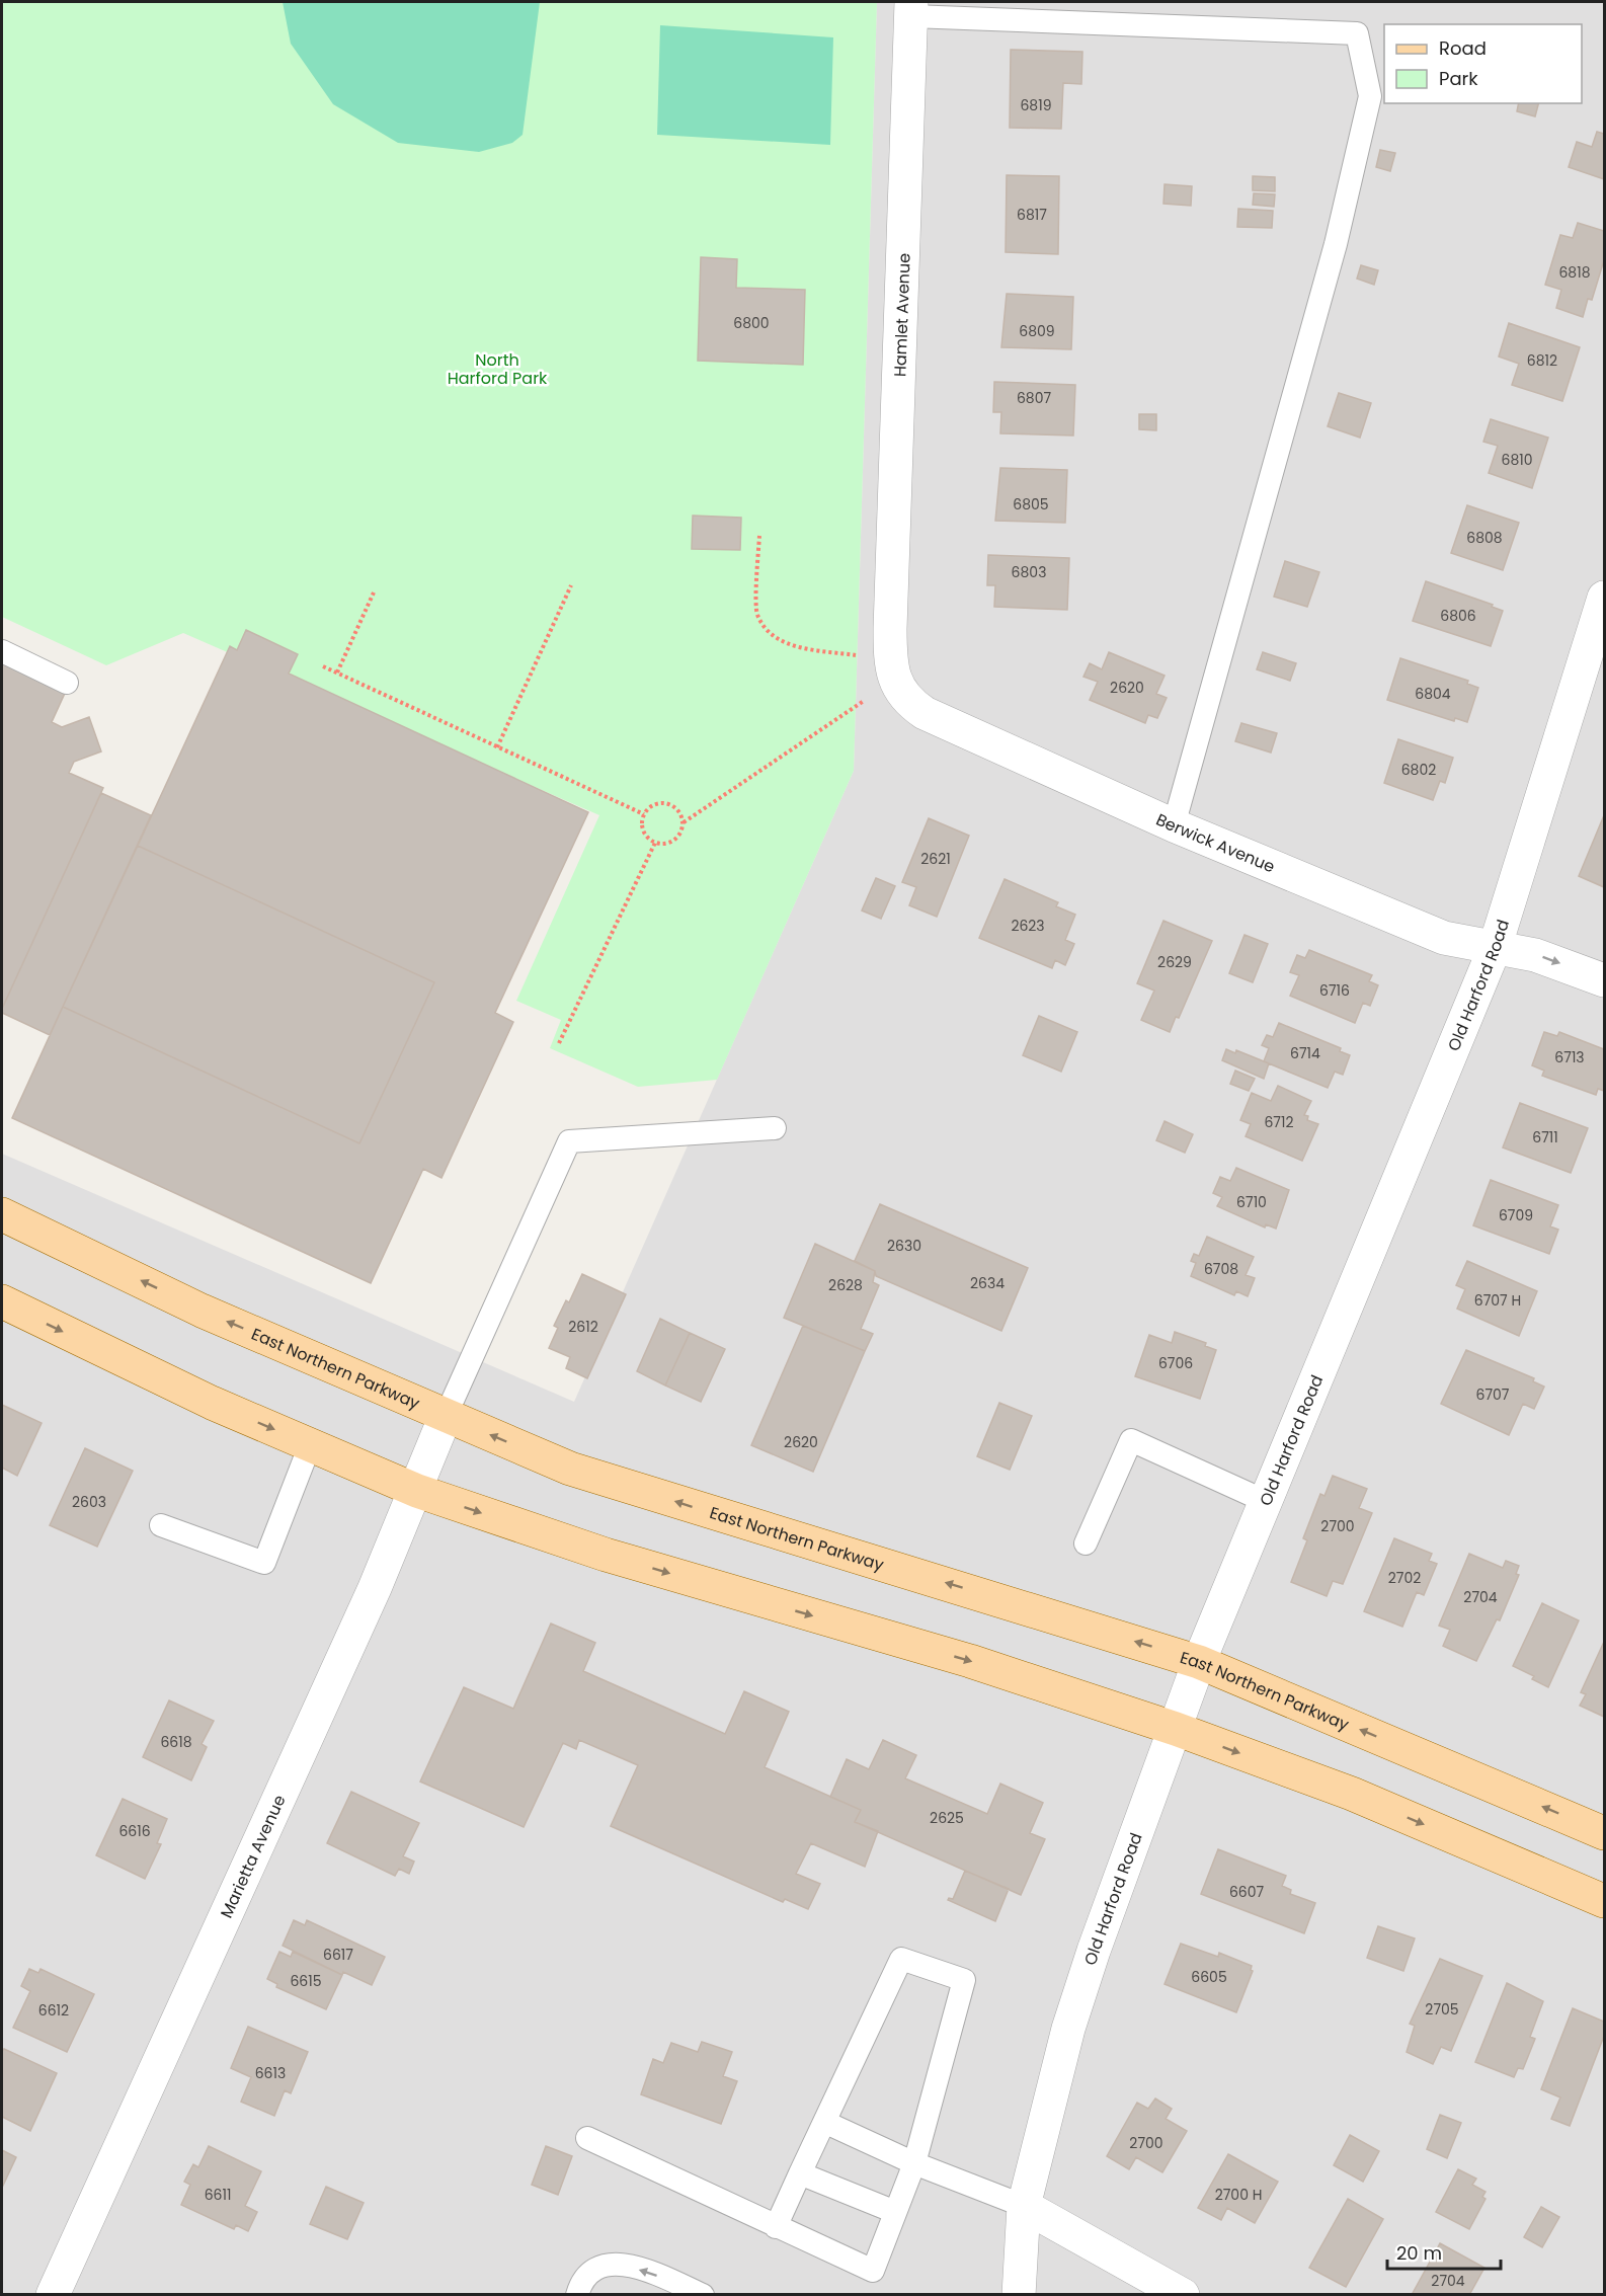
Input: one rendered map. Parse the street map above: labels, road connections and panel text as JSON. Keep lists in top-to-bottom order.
{
  "streets": {
    "main road": ["East Northern Parkway"],
    "street": [
      "Hamlet Avenue",
      "Berwick Avenue",
      "Old Harford Road",
      "Marietta Avenue"
    ]
  },
  "crossings": [
    ["Hamlet Avenue", "Berwick Avenue"],
    ["Berwick Avenue", "Old Harford Road"],
    ["Old Harford Road", "East Northern Parkway"],
    ["East Northern Parkway", "Marietta Avenue"]
  ],
  "parks": ["North Harford Park"],
  "house_numbers": [
    "6819",
    "6817",
    "6818",
    "6800",
    "6809",
    "6812",
    "6807",
    "6810",
    "6805",
    "6808",
    "6803",
    "6806",
    "2620",
    "6804",
    "6802",
    "2621",
    "2623",
    "2629",
    "6716",
    "6714",
    "6713",
    "6712",
    "6711",
    "6710",
    "6709",
    "2630",
    "6708",
    "2634",
    "2628",
    "6707 H",
    "2612",
    "6706",
    "6707",
    "2620",
    "2603",
    "2700",
    "2702",
    "2704",
    "6618",
    "2625",
    "6616",
    "6607",
    "6617",
    "6605",
    "6615",
    "2705",
    "6612",
    "6613",
    "2700",
    "6611",
    "2700 H",
    "2704"
  ],
  "legend": ["Road", "Park"],
  "scale_bar": "20 m"
}
